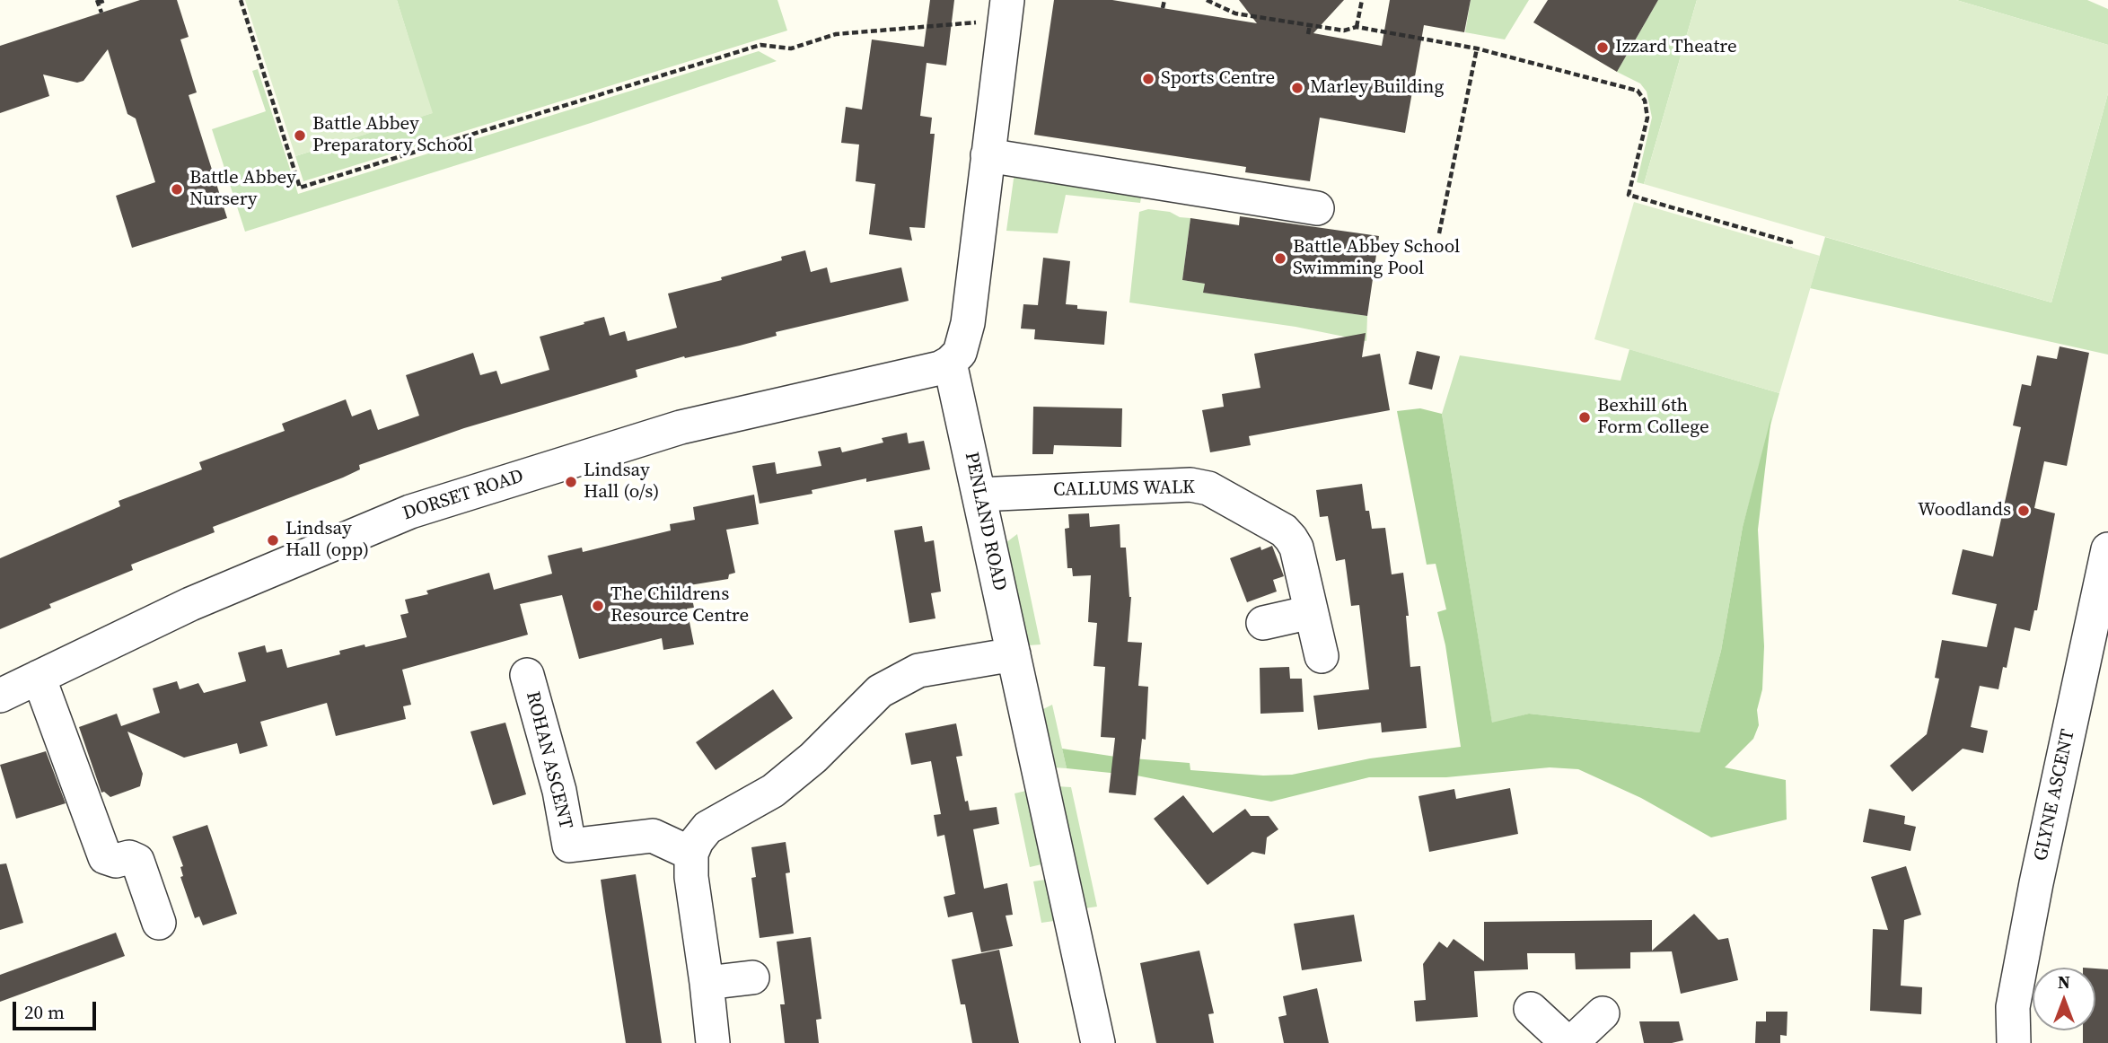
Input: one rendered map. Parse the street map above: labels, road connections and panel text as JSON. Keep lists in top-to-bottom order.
{
  "streets": {
    "street": [
      "CALLUMS WALK",
      "DORSET ROAD",
      "PENLAND ROAD",
      "ROHAN ASCENT",
      "GLYNE ASCENT"
    ]
  },
  "crossings": [
    ["CALLUMS WALK", "PENLAND ROAD"],
    ["DORSET ROAD", "PENLAND ROAD"]
  ],
  "places": [
    "Izzard Theatre",
    "Sports Centre",
    "Marley Building",
    "Battle Abbey Preparatory School",
    "Battle Abbey Nursery",
    "Battle Abbey School Swimming Pool",
    "Bexhill 6th Form College",
    "Lindsay Hall (o/s)",
    "Woodlands",
    "Lindsay Hall (opp)",
    "The Childrens Resource Centre"
  ],
  "scale_bar": "20 m",
  "north": "top"
}
